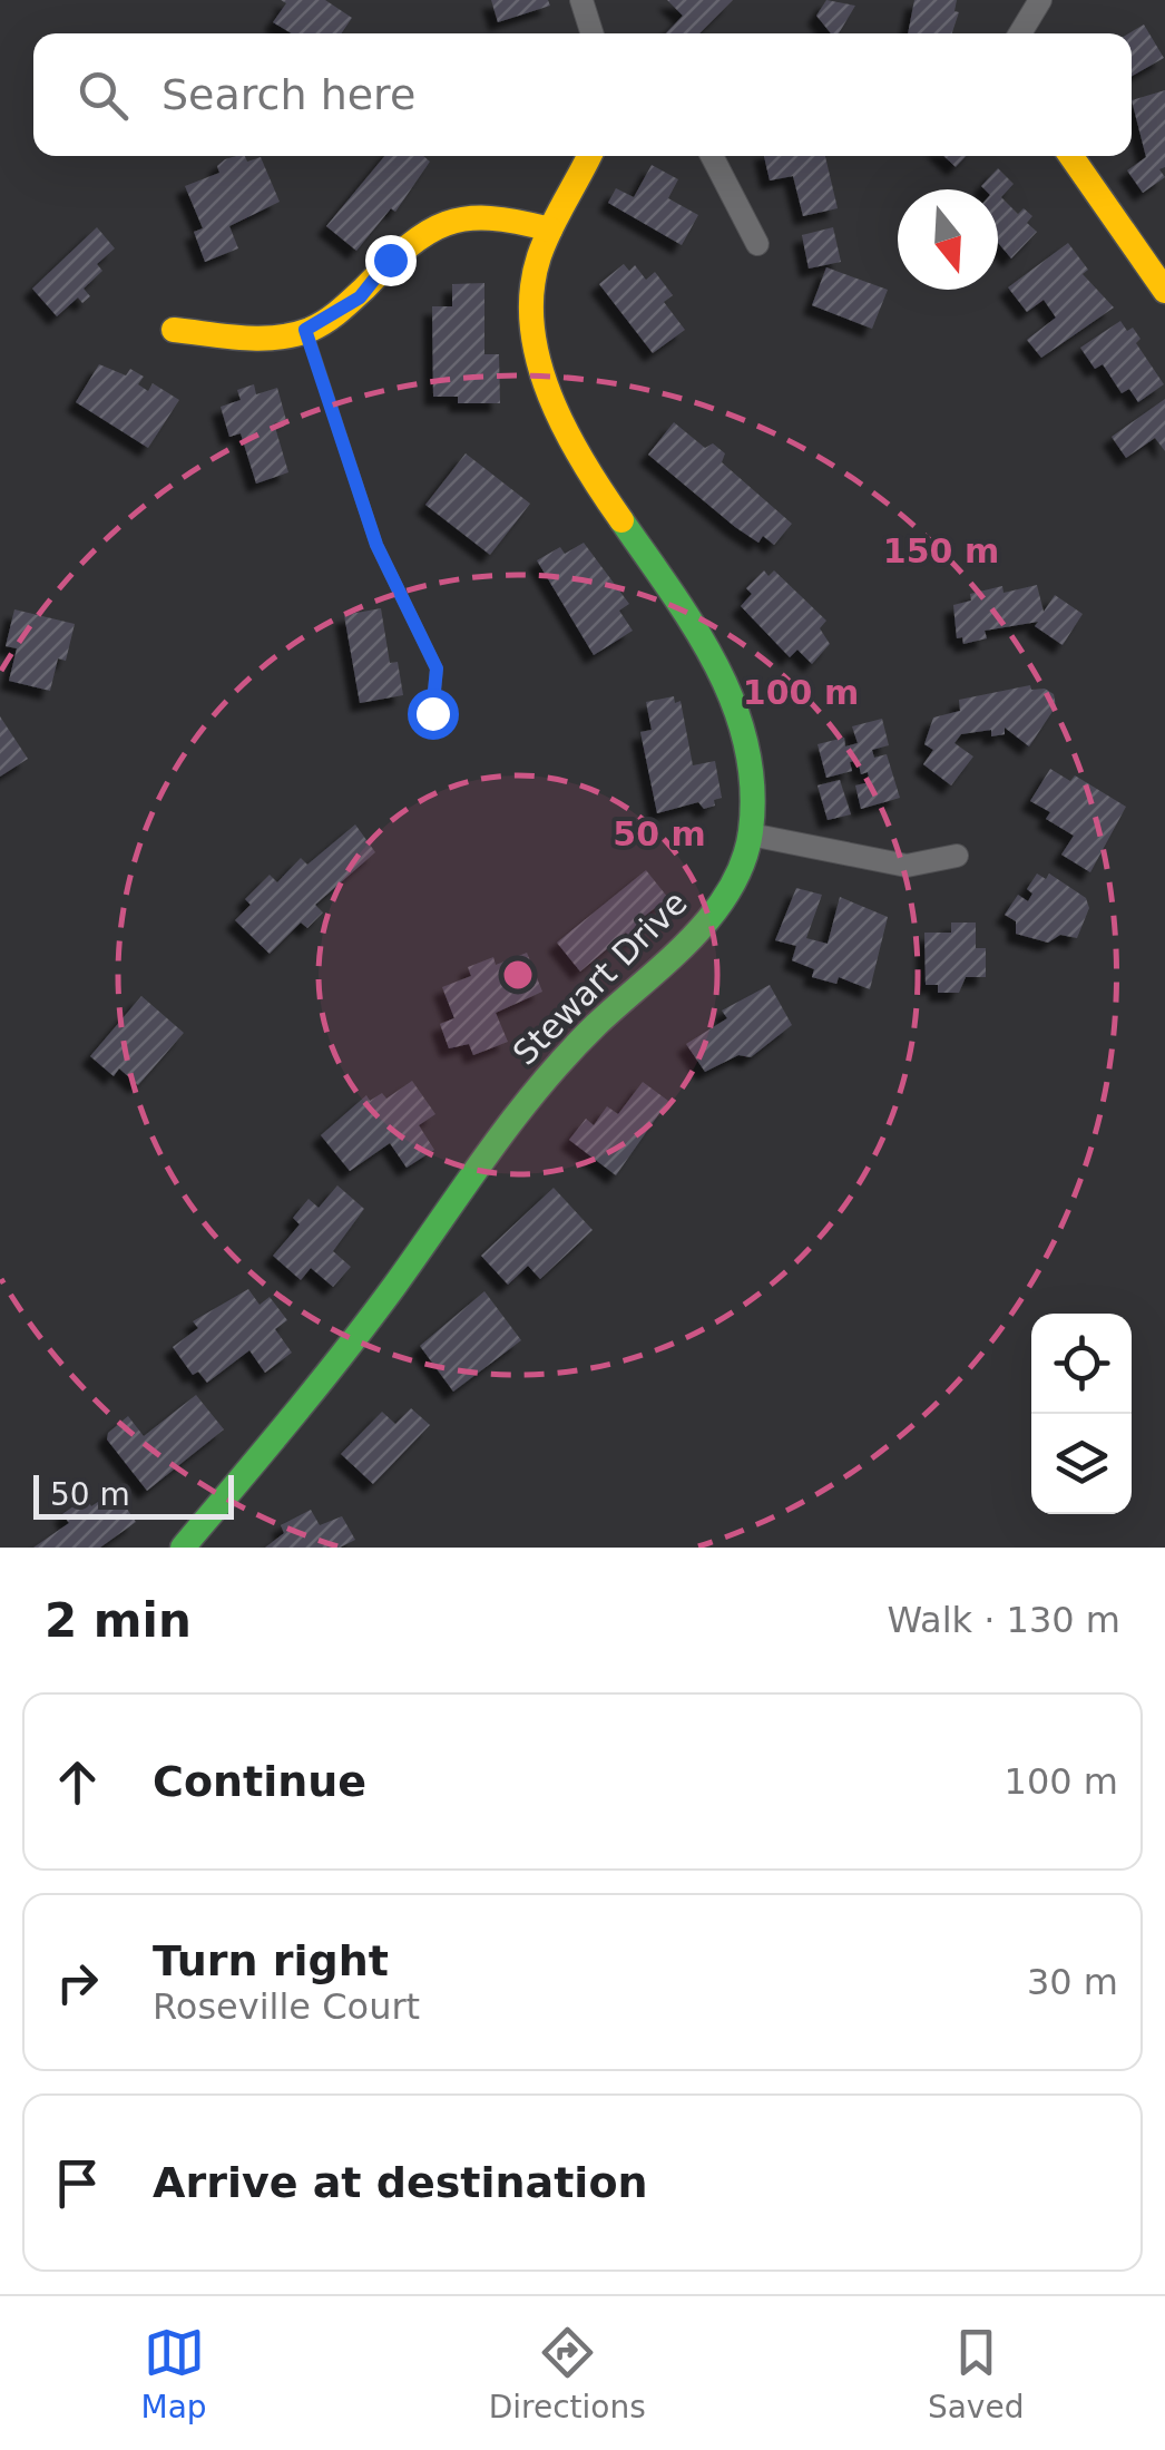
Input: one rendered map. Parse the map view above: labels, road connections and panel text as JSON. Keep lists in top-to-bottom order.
{
  "streets": {
    "street": ["Stewart Drive"]
  },
  "scale_bar": "50 m",
  "north": "bottom",
  "page": {
    "search": "Search here",
    "scale": "50 m",
    "heading": ["2 min", "Walk · 130 m"],
    "list": [
      ["Continue", "100 m"],
      ["Turn right", "Roseville Court", "30 m"],
      "Arrive at destination"
    ],
    "nav": ["Map", "Directions", "Saved"]
  },
  "rings": ["150 m", "100 m", "50 m"]
}
